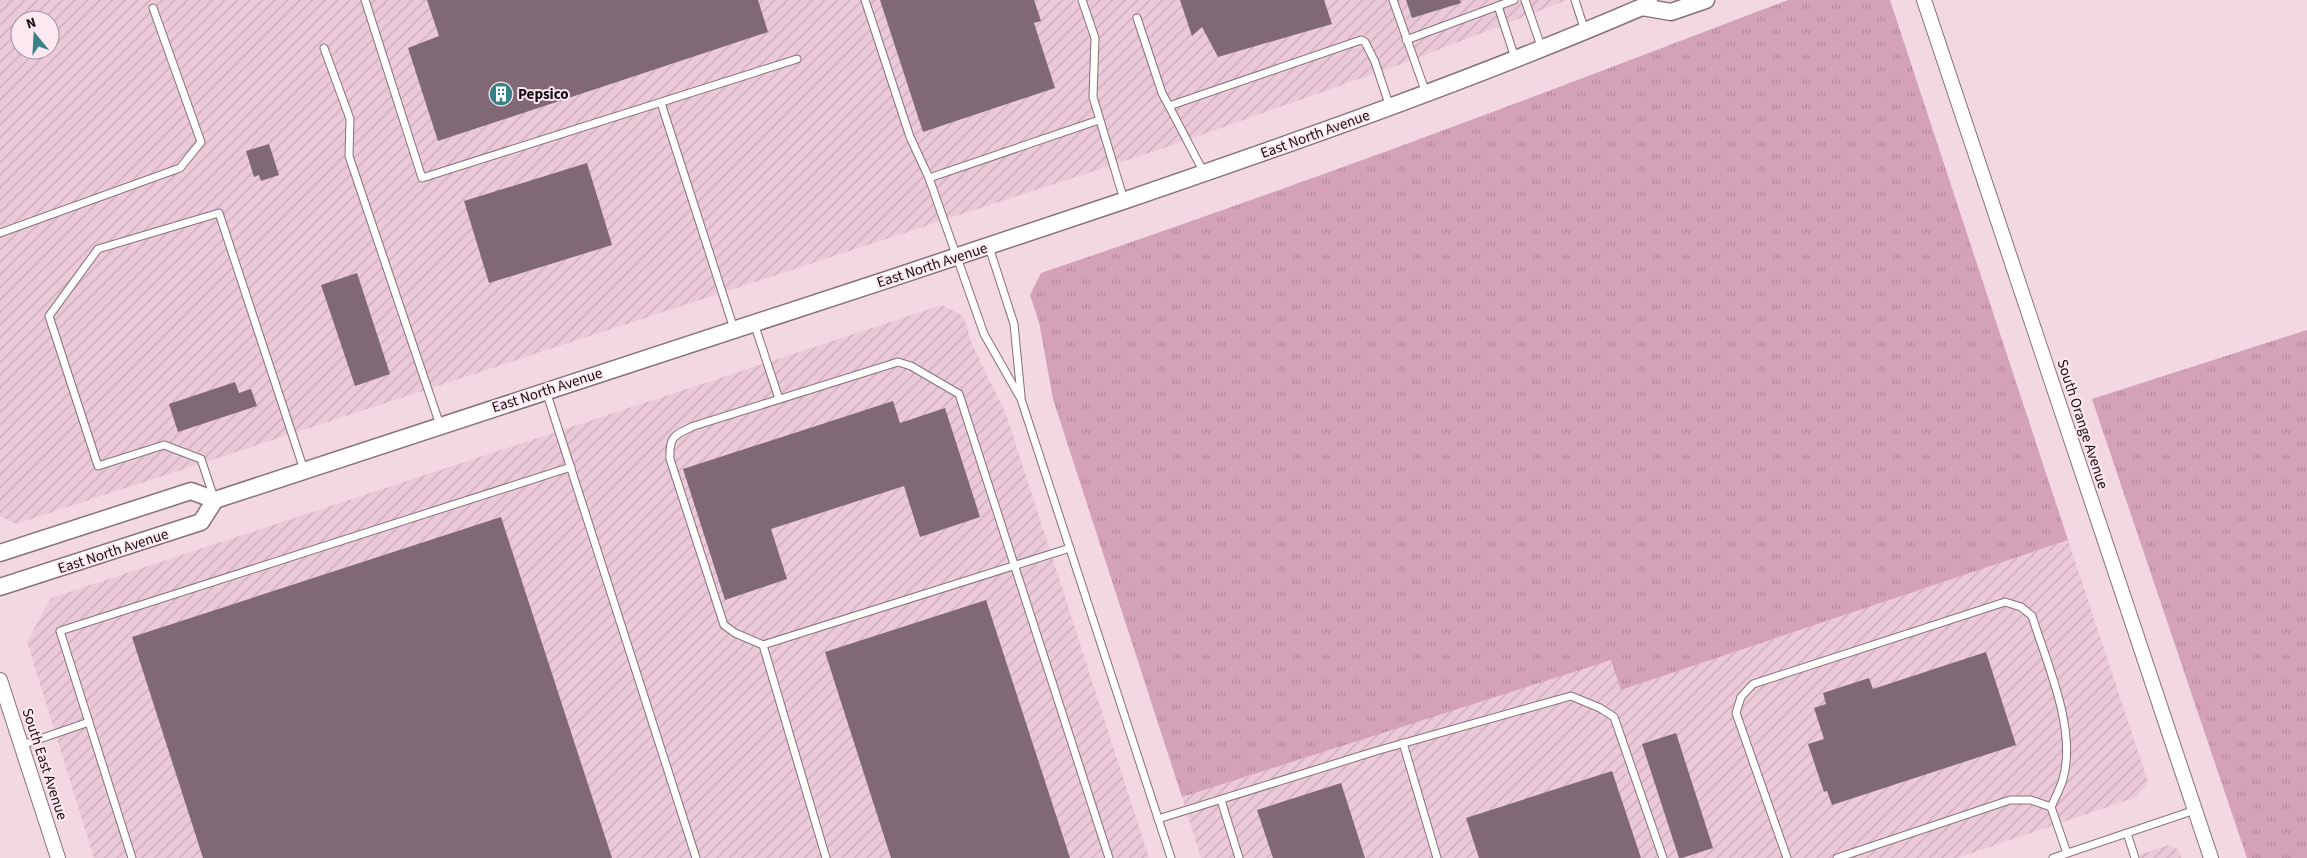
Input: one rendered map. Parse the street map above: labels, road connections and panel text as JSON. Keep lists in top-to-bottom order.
{
  "streets": {
    "street": ["East North Avenue", "South Orange Avenue", "South East Avenue"]
  },
  "places": {
    "building": ["Pepsico"]
  },
  "north": "top"
}
